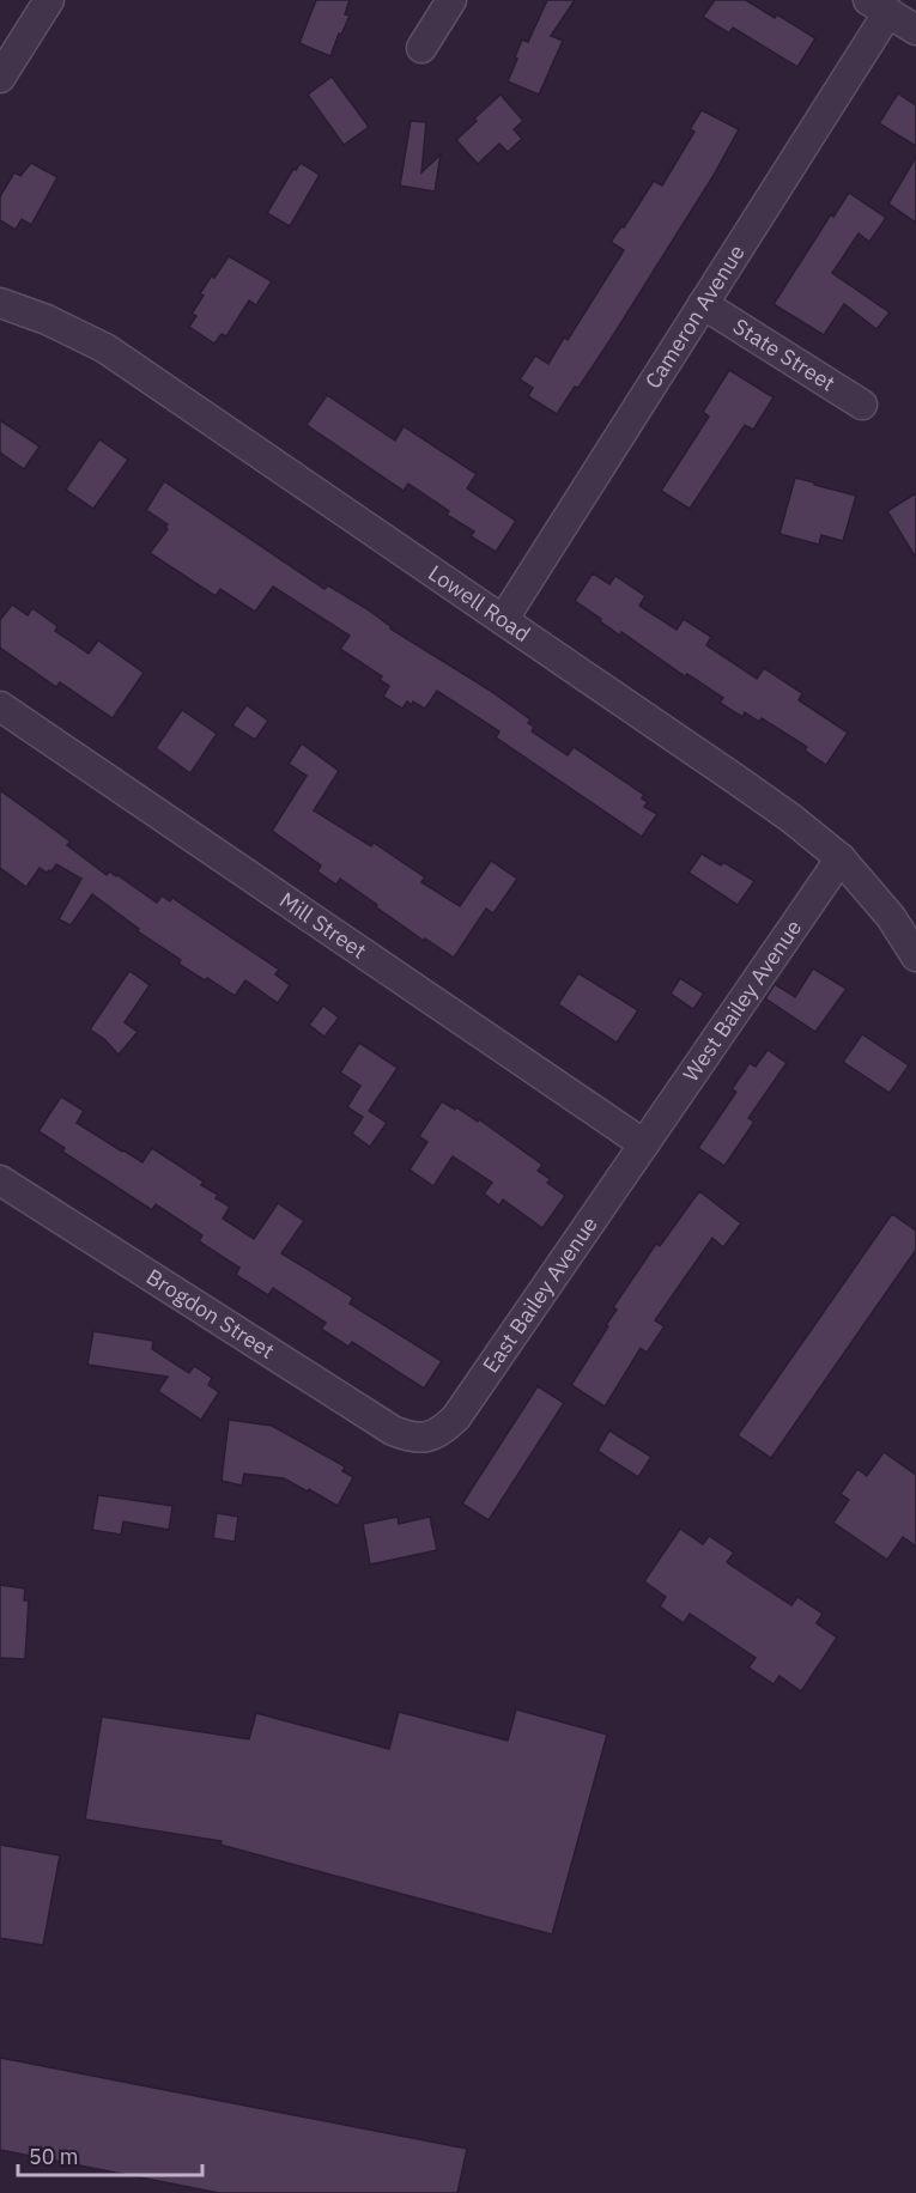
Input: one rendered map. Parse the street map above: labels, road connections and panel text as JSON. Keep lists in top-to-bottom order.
{
  "streets": {
    "street": [
      "Cameron Avenue",
      "State Street",
      "Lowell Road",
      "Mill Street",
      "West Bailey Avenue",
      "East Bailey Avenue",
      "Brogdon Street"
    ]
  },
  "crossings": [
    ["Cameron Avenue", "State Street"],
    ["Cameron Avenue", "Lowell Road"],
    ["Lowell Road", "West Bailey Avenue"],
    ["Mill Street", "West Bailey Avenue"],
    ["Mill Street", "East Bailey Avenue"],
    ["West Bailey Avenue", "East Bailey Avenue"],
    ["East Bailey Avenue", "Brogdon Street"]
  ],
  "scale_bar": "50 m"
}
